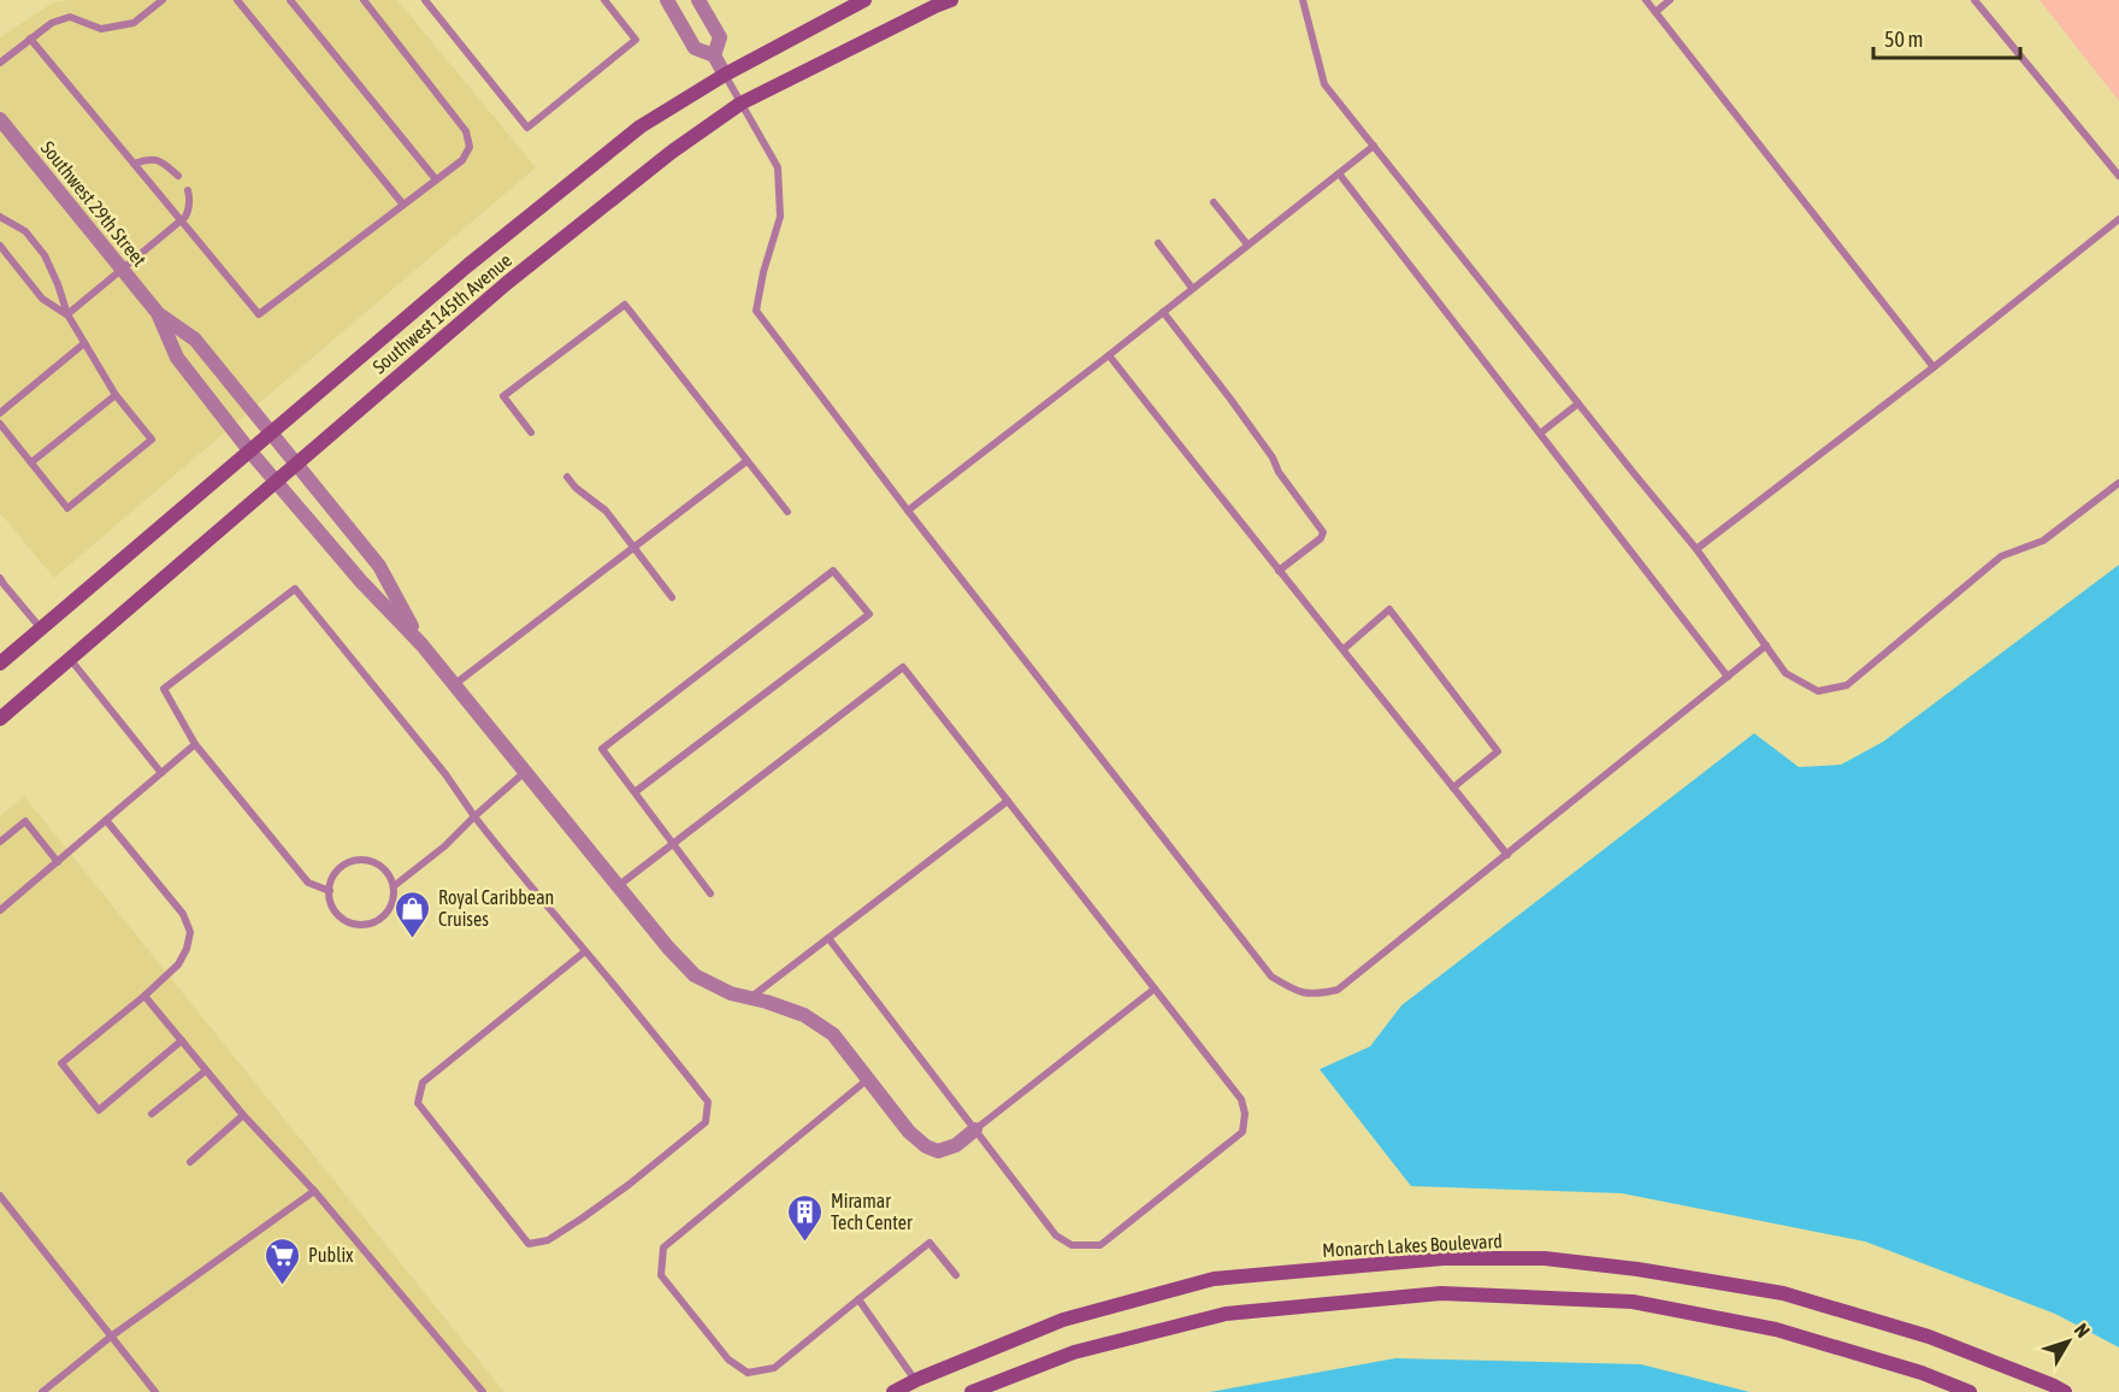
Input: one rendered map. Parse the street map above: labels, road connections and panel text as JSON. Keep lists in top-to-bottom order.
{
  "streets": {
    "street": ["Southwest 29th Street", "Southwest 145th Avenue", "Monarch Lakes Boulevard"]
  },
  "crossings": [
    ["Southwest 29th Street", "Southwest 145th Avenue"]
  ],
  "places": {
    "shop": ["Royal Caribbean Cruises"],
    "building": ["Miramar Tech Center"],
    "supermarket": ["Publix"]
  },
  "scale_bar": "50 m",
  "north": "top right"
}
